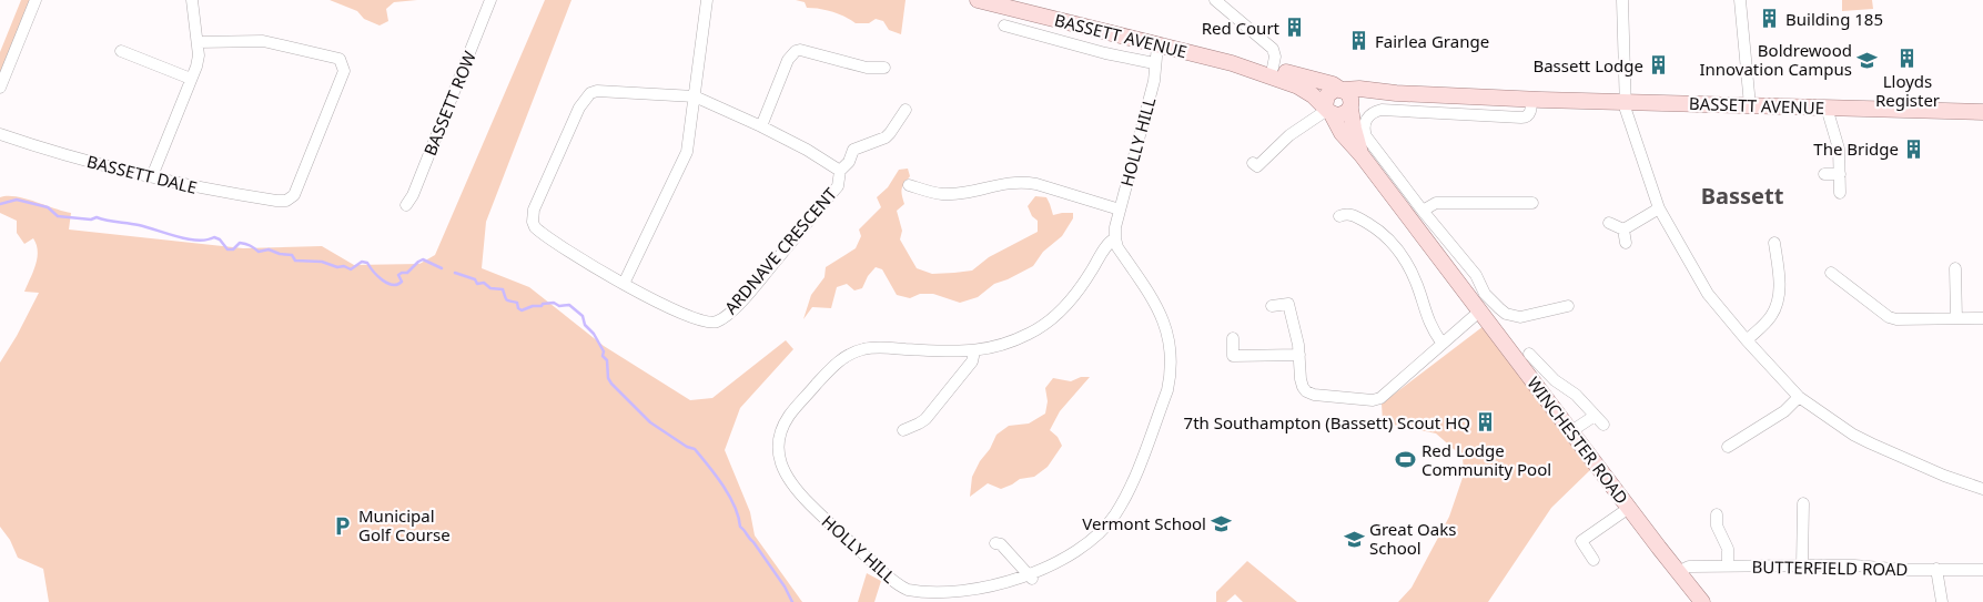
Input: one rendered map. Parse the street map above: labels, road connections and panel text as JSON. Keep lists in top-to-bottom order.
{
  "streets": {
    "main road": ["BASSETT AVENUE", "WINCHESTER ROAD"],
    "street": [
      "BASSETT ROW",
      "HOLLY HILL",
      "BASSETT DALE",
      "ARDNAVE CRESCENT",
      "BUTTERFIELD ROAD"
    ]
  },
  "crossings": [
    ["BASSETT AVENUE", "HOLLY HILL"],
    ["BASSETT AVENUE", "WINCHESTER ROAD"],
    ["WINCHESTER ROAD", "BUTTERFIELD ROAD"]
  ],
  "districts": ["Bassett"],
  "places": {
    "building": [
      "Building 185",
      "Red Court",
      "Fairlea Grange",
      "Lloyds Register",
      "Bassett Lodge",
      "The Bridge",
      "7th Southampton (Bassett) Scout HQ"
    ],
    "school or university": ["Boldrewood Innovation Campus", "Vermont School", "Great Oaks School"],
    "sports": ["Red Lodge Community Pool"],
    "parking": ["Municipal Golf Course"]
  }
}
